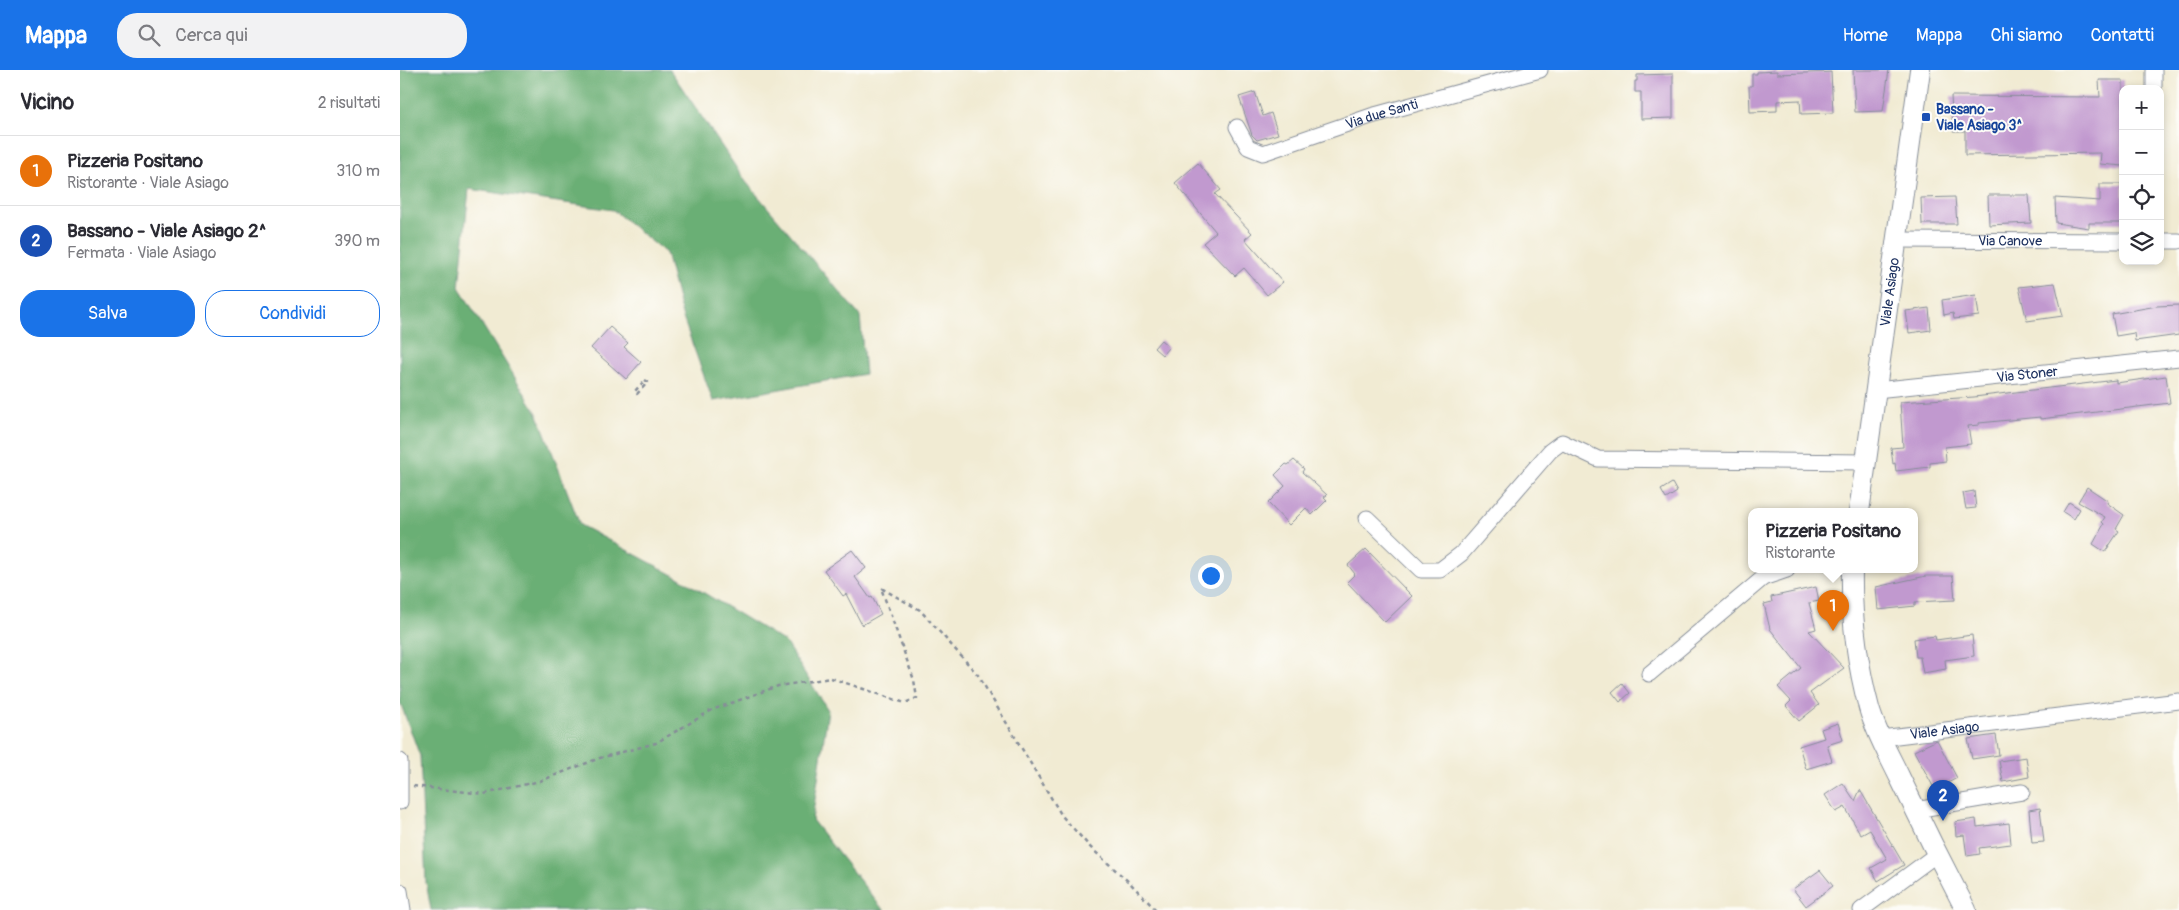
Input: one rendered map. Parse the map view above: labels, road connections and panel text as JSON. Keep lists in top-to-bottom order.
{
  "streets": {
    "main road": ["Viale Asiago"],
    "street": ["Via due Santi", "Via Canove", "Via Stoner"]
  },
  "crossings": [
    ["Via Canove", "Viale Asiago"],
    ["Viale Asiago", "Via Stoner"]
  ],
  "places": {
    "transit": ["Bassano - Viale Asiago 3^"]
  },
  "page": {
    "header": "Mappa",
    "search": "Cerca qui",
    "nav": [
      "Home",
      "Mappa",
      "Chi siamo",
      "Contatti"
    ],
    "heading": ["Vicino", "2 risultati"],
    "map_buttons": ["+", "−"],
    "list": [
      {
        "mark": "1",
        "name": "Pizzeria Positano",
        "note": "Ristorante · Viale Asiago",
        "value": "310 m"
      },
      {
        "mark": "2",
        "name": "Bassano - Viale Asiago 2^",
        "note": "Fermata · Viale Asiago",
        "value": "390 m"
      }
    ],
    "buttons": ["Salva", "Condividi"],
    "popup": ["Pizzeria Positano", "Ristorante"],
    "pins": ["1", "2"]
  }
}
